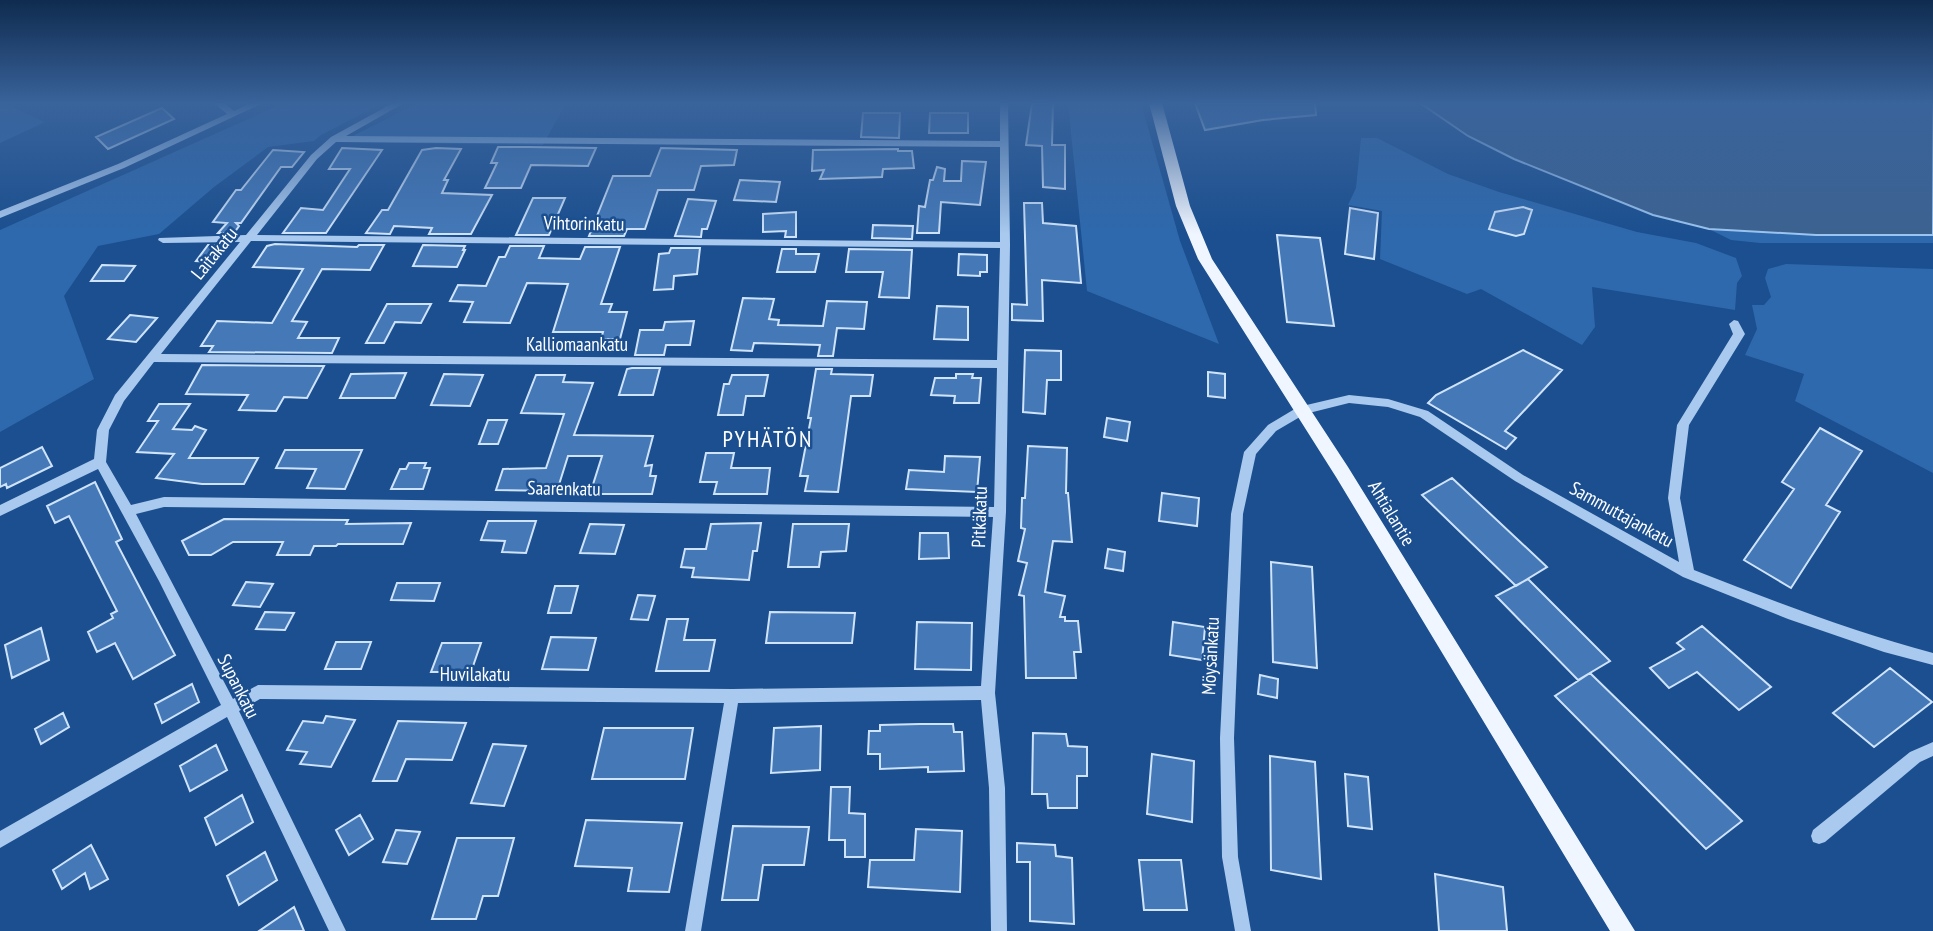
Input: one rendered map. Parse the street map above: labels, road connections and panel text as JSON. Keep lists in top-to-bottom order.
{
  "streets": {
    "main road": ["Ahtialantie"],
    "street": [
      "Vihtorinkatu",
      "Laitakatu",
      "Kalliomaankatu",
      "Saarenkatu",
      "Sammuttajankatu",
      "Pitkäkatu",
      "Möysänkatu",
      "Huvilakatu",
      "Supankatu"
    ]
  },
  "crossings": [
    ["Vihtorinkatu", "Laitakatu"],
    ["Vihtorinkatu", "Pitkäkatu"],
    ["Laitakatu", "Kalliomaankatu"],
    ["Laitakatu", "Supankatu"],
    ["Kalliomaankatu", "Pitkäkatu"],
    ["Saarenkatu", "Pitkäkatu"],
    ["Saarenkatu", "Supankatu"],
    ["Ahtialantie", "Sammuttajankatu"],
    ["Ahtialantie", "Möysänkatu"],
    ["Sammuttajankatu", "Möysänkatu"],
    ["Pitkäkatu", "Huvilakatu"],
    ["Huvilakatu", "Supankatu"]
  ],
  "districts": ["PYHÄTÖN"]
}
